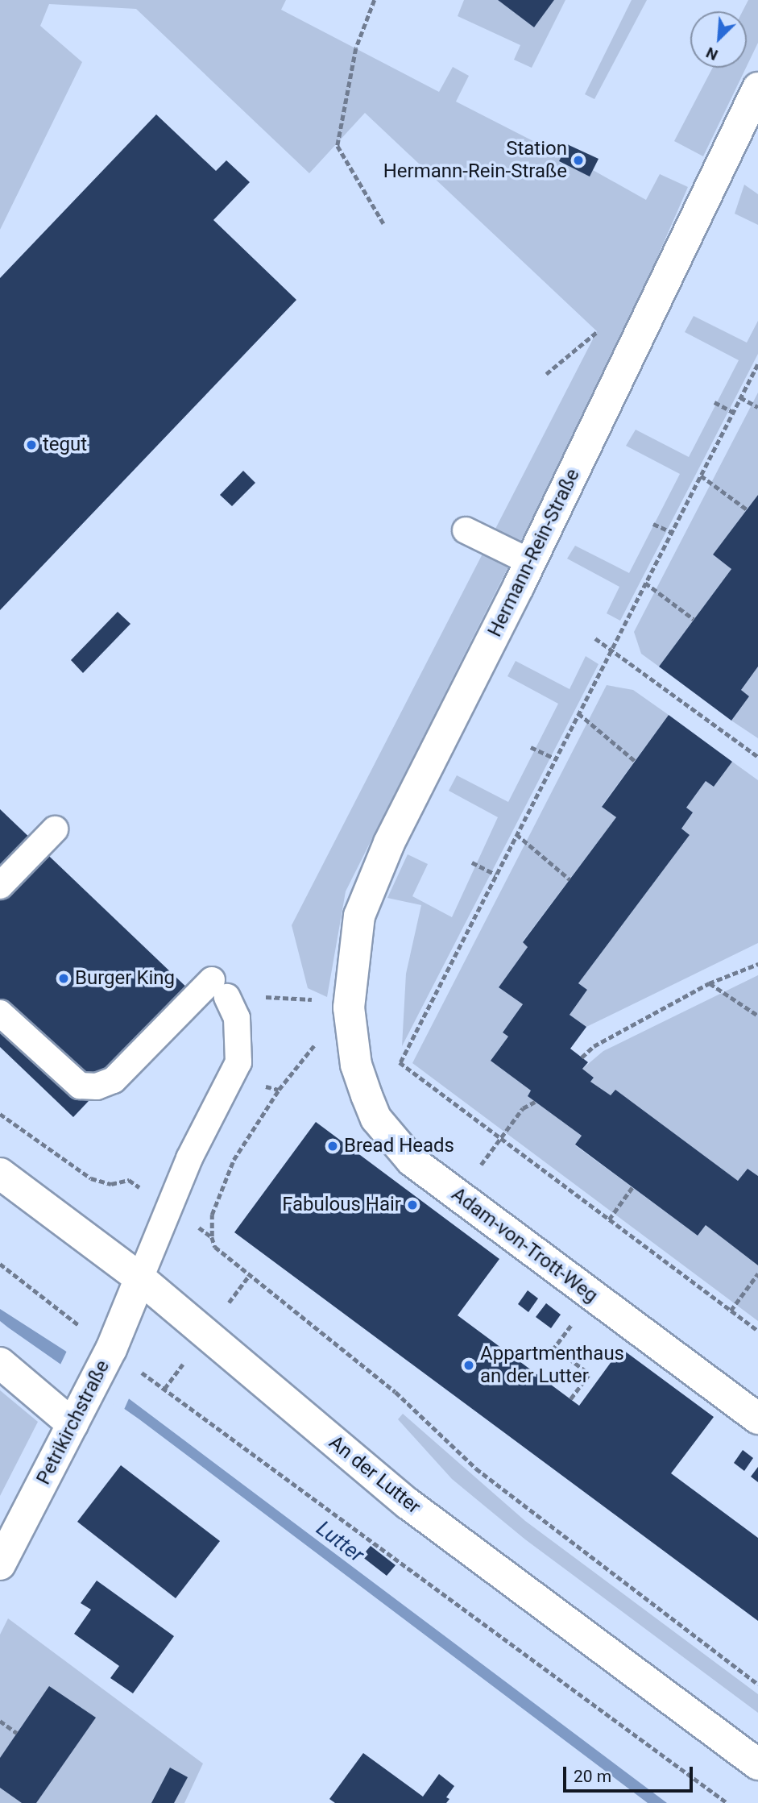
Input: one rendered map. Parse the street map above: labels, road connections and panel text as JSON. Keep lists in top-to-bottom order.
{
  "streets": {
    "street": [
      "Hermann-Rein-Straße",
      "Adam-von-Trott-Weg",
      "Petrikirchstraße",
      "An der Lutter"
    ]
  },
  "crossings": [
    ["Hermann-Rein-Straße", "Adam-von-Trott-Weg"],
    ["Petrikirchstraße", "An der Lutter"]
  ],
  "water": ["Lutter"],
  "places": [
    "Station Hermann-Rein-Straße",
    "tegut",
    "Burger King",
    "Bread Heads",
    "Fabulous Hair",
    "Appartmenthaus an der Lutter"
  ],
  "scale_bar": "20 m",
  "north": "bottom left"
}
